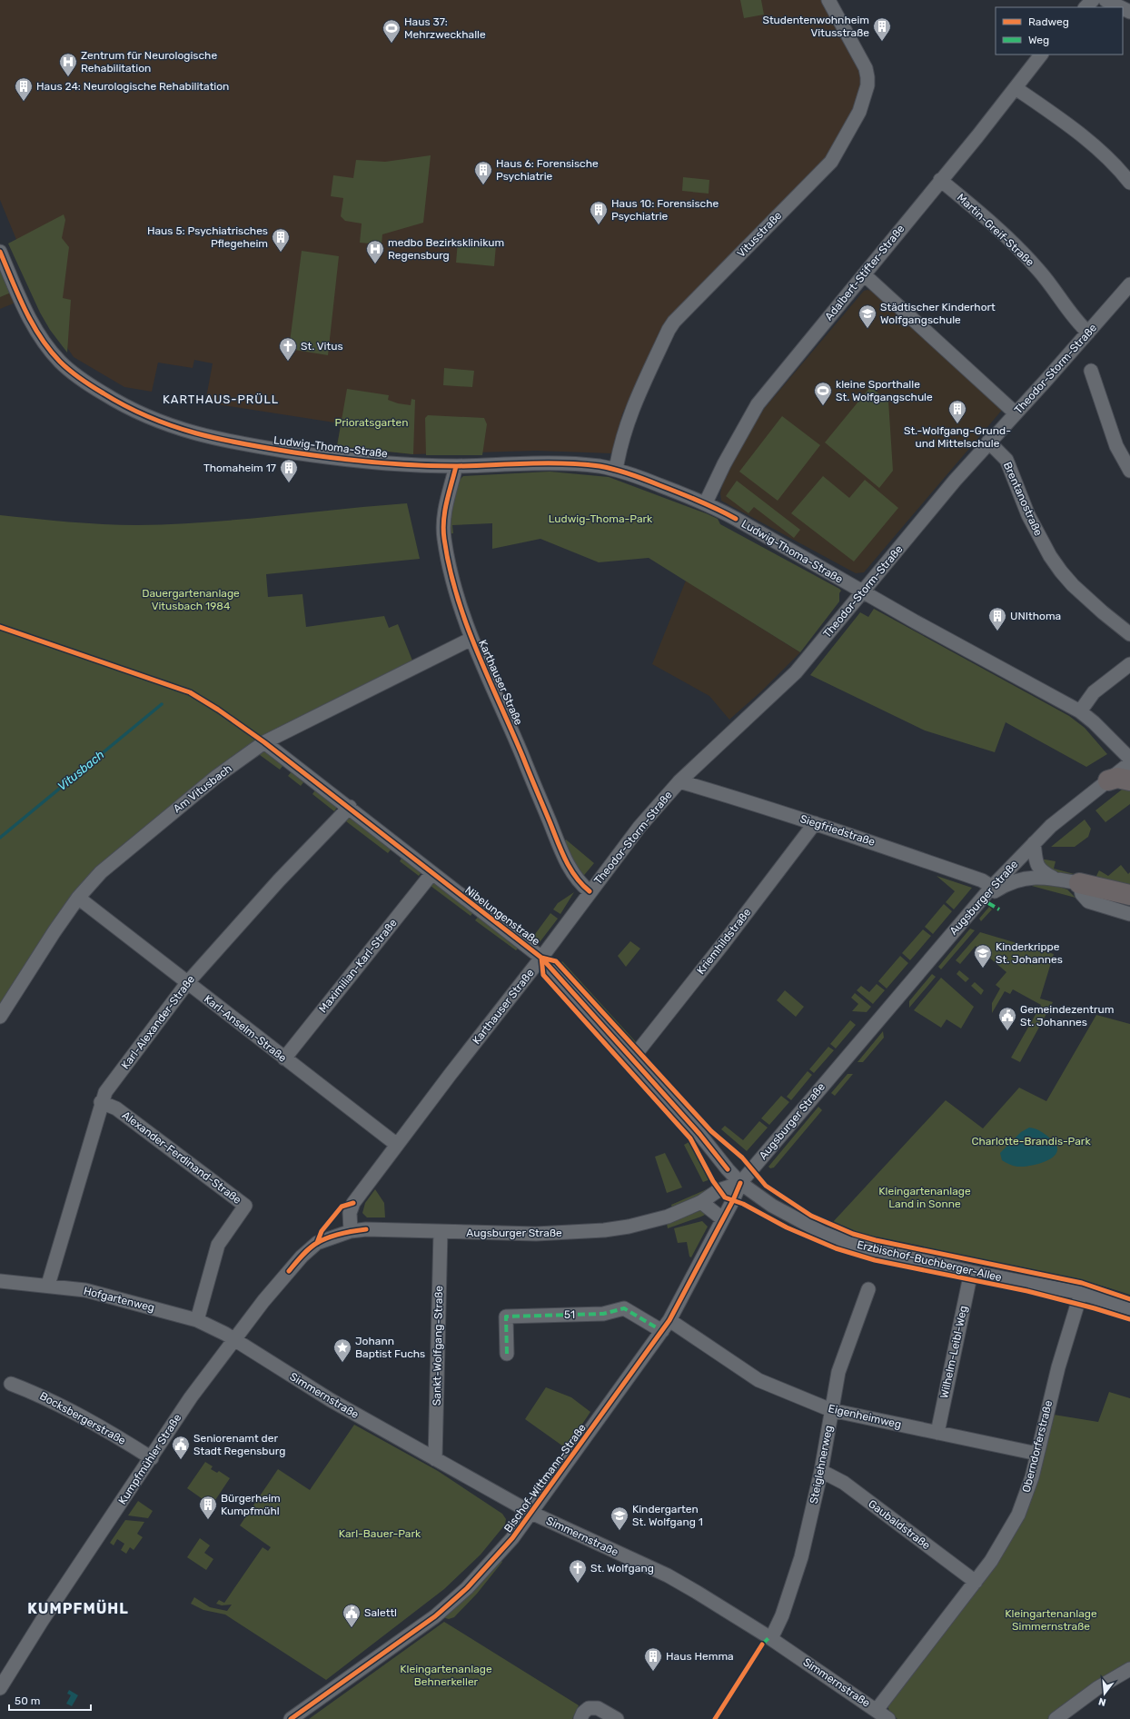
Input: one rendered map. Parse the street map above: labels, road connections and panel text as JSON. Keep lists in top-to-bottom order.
{
  "streets": {
    "street": [
      "Martin-Greif-Straße",
      "Vitusstraße",
      "Adalbert-Stifter-Straße",
      "Theodor-Storm-Straße",
      "Ludwig-Thoma-Straße",
      "Brentanostraße",
      "Karthauser Straße",
      "Am Vitusbach",
      "Siegfriedstraße",
      "Augsburger Straße",
      "Nibelungenstraße",
      "Kriemhildstraße",
      "Maximilian-Karl-Straße",
      "Karl-Alexander-Straße",
      "Karl-Anselm-Straße",
      "Alexander-Ferdinand-Straße",
      "Erzbischof-Buchberger-Allee",
      "Hofgartenweg",
      "51",
      "Sankt-Wolfgang-Straße",
      "Wilhelm-Leibl-Weg",
      "Simmernstraße",
      "Eigenheimweg",
      "Bocksbergerstraße",
      "Oberndorferstraße",
      "Kumpfmühler Straße",
      "Steiglehnerweg",
      "Bischof-Wittmann-Straße",
      "Gaubaldstraße"
    ]
  },
  "crossings": [
    ["Martin-Greif-Straße", "Adalbert-Stifter-Straße"],
    ["Martin-Greif-Straße", "Theodor-Storm-Straße"],
    ["Vitusstraße", "Ludwig-Thoma-Straße"],
    ["Adalbert-Stifter-Straße", "Ludwig-Thoma-Straße"],
    ["Theodor-Storm-Straße", "Ludwig-Thoma-Straße"],
    ["Theodor-Storm-Straße", "Brentanostraße"],
    ["Theodor-Storm-Straße", "Karthauser Straße"],
    ["Theodor-Storm-Straße", "Siegfriedstraße"],
    ["Ludwig-Thoma-Straße", "Karthauser Straße"],
    ["Karthauser Straße", "Am Vitusbach"],
    ["Karthauser Straße", "Augsburger Straße"],
    ["Karthauser Straße", "Nibelungenstraße"],
    ["Karthauser Straße", "Karl-Anselm-Straße"],
    ["Am Vitusbach", "Nibelungenstraße"],
    ["Am Vitusbach", "Karl-Anselm-Straße"],
    ["Siegfriedstraße", "Augsburger Straße"],
    ["Siegfriedstraße", "Kriemhildstraße"],
    ["Augsburger Straße", "Nibelungenstraße"],
    ["Augsburger Straße", "Erzbischof-Buchberger-Allee"],
    ["Augsburger Straße", "Sankt-Wolfgang-Straße"],
    ["Augsburger Straße", "Kumpfmühler Straße"],
    ["Augsburger Straße", "Bischof-Wittmann-Straße"],
    ["Nibelungenstraße", "Kriemhildstraße"],
    ["Nibelungenstraße", "Maximilian-Karl-Straße"],
    ["Nibelungenstraße", "Karl-Alexander-Straße"],
    ["Nibelungenstraße", "Erzbischof-Buchberger-Allee"],
    ["Nibelungenstraße", "Bischof-Wittmann-Straße"],
    ["Maximilian-Karl-Straße", "Karl-Anselm-Straße"],
    ["Karl-Alexander-Straße", "Karl-Anselm-Straße"],
    ["Karl-Alexander-Straße", "Alexander-Ferdinand-Straße"],
    ["Karl-Alexander-Straße", "Hofgartenweg"],
    ["Alexander-Ferdinand-Straße", "Hofgartenweg"],
    ["Erzbischof-Buchberger-Allee", "Wilhelm-Leibl-Weg"],
    ["Erzbischof-Buchberger-Allee", "Oberndorferstraße"],
    ["Erzbischof-Buchberger-Allee", "Bischof-Wittmann-Straße"],
    ["Hofgartenweg", "Simmernstraße"],
    ["Hofgartenweg", "Kumpfmühler Straße"],
    ["51", "Eigenheimweg"],
    ["51", "Bischof-Wittmann-Straße"],
    ["Sankt-Wolfgang-Straße", "Simmernstraße"],
    ["Wilhelm-Leibl-Weg", "Eigenheimweg"],
    ["Simmernstraße", "Oberndorferstraße"],
    ["Simmernstraße", "Kumpfmühler Straße"],
    ["Simmernstraße", "Steiglehnerweg"],
    ["Simmernstraße", "Bischof-Wittmann-Straße"],
    ["Eigenheimweg", "Oberndorferstraße"],
    ["Eigenheimweg", "Steiglehnerweg"],
    ["Eigenheimweg", "Bischof-Wittmann-Straße"],
    ["Bocksbergerstraße", "Kumpfmühler Straße"],
    ["Oberndorferstraße", "Gaubaldstraße"],
    ["Steiglehnerweg", "Gaubaldstraße"]
  ],
  "districts": ["KARTHAUS-PRÜLL", "KUMPFMÜHL"],
  "water": ["Vitusbach"],
  "parks": [
    "Prioratsgarten",
    "Ludwig-Thoma-Park",
    "Dauergartenanlage Vitusbach 1984",
    "Charlotte-Brandis-Park",
    "Kleingartenanlage Land in Sonne",
    "Karl-Bauer-Park",
    "Kleingartenanlage Simmernstraße",
    "Kleingartenanlage Behnerkeller"
  ],
  "places": {
    "building": [
      "Studentenwohnheim Vitusstraße",
      "Haus 24: Neurologische Rehabilitation",
      "Haus 6: Forensische Psychiatrie",
      "Haus 10: Forensische Psychiatrie",
      "Haus 5: Psychiatrisches Pflegeheim",
      "St.-Wolfgang-Grund- und Mittelschule",
      "Thomaheim 17",
      "UNIthoma",
      "Bürgerheim Kumpfmühl",
      "Haus Hemma"
    ],
    "sports": ["Haus 37: Mehrzweckhalle", "kleine Sporthalle St. Wolfgangschule"],
    "hospital": ["Zentrum für Neurologische Rehabilitation", "medbo Bezirksklinikum Regensburg"],
    "school or university": ["Städtischer Kinderhort Wolfgangschule", "Kinderkrippe St. Johannes", "Kindergarten St. Wolfgang 1"],
    "church": ["St. Vitus", "St. Wolfgang"],
    "public building": ["Gemeindezentrum St. Johannes", "Seniorenamt der Stadt Regensburg", "Salettl"],
    "place": ["Johann Baptist Fuchs"]
  },
  "legend": ["Radweg", "Weg"],
  "scale_bar": "50 m",
  "north": "bottom"
}
